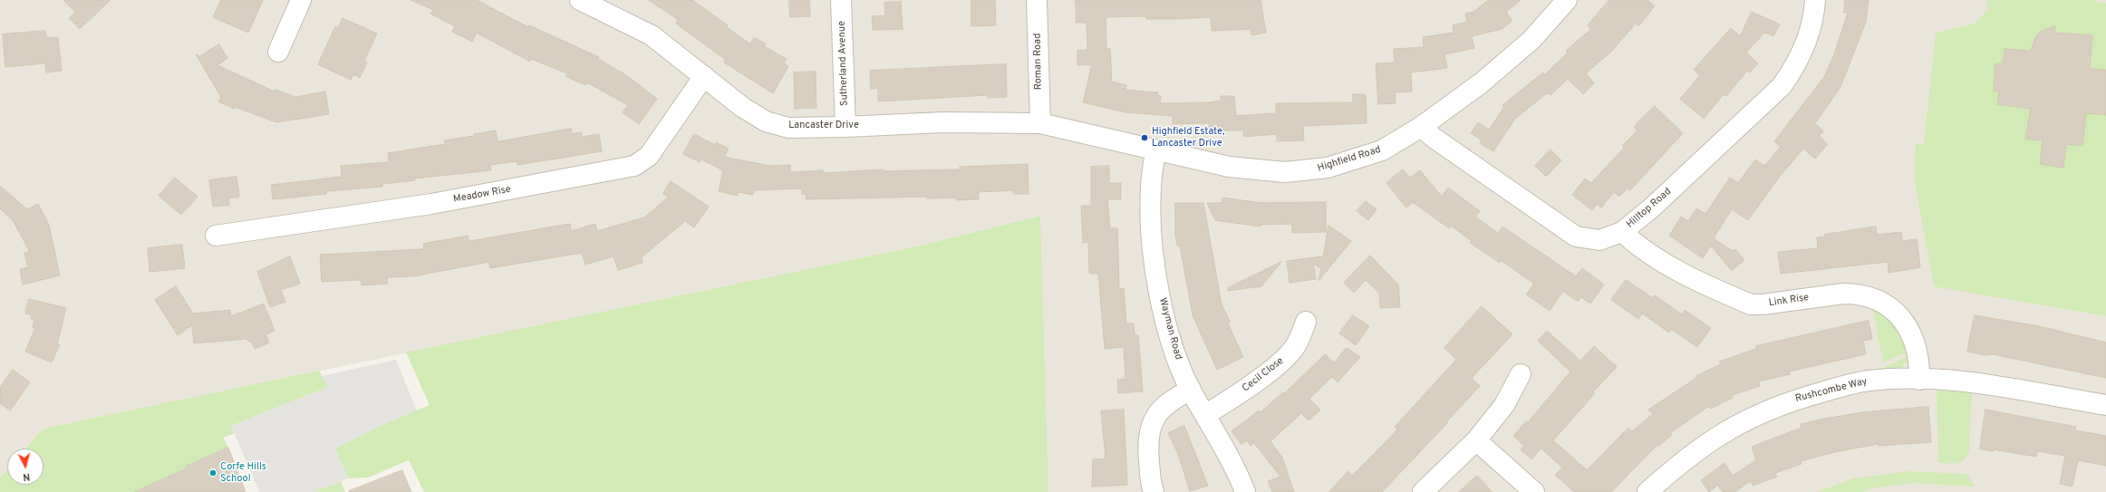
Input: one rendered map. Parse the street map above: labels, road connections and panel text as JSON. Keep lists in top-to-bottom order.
{
  "streets": {
    "street": [
      "Roman Road",
      "Sutherland Avenue",
      "Lancaster Drive",
      "Highfield Road",
      "Meadow Rise",
      "Hilltop Road",
      "Link Rise",
      "Wayman Road",
      "Cecil Close",
      "Rushcombe Way"
    ]
  },
  "crossings": [
    ["Roman Road", "Lancaster Drive"],
    ["Roman Road", "Highfield Road"],
    ["Sutherland Avenue", "Lancaster Drive"],
    ["Lancaster Drive", "Highfield Road"],
    ["Lancaster Drive", "Meadow Rise"],
    ["Highfield Road", "Hilltop Road"],
    ["Highfield Road", "Wayman Road"],
    ["Hilltop Road", "Link Rise"],
    ["Link Rise", "Rushcombe Way"],
    ["Wayman Road", "Cecil Close"]
  ],
  "places": ["Highfield Estate, Lancaster Drive", "Corfe Hills School"],
  "north": "bottom"
}
